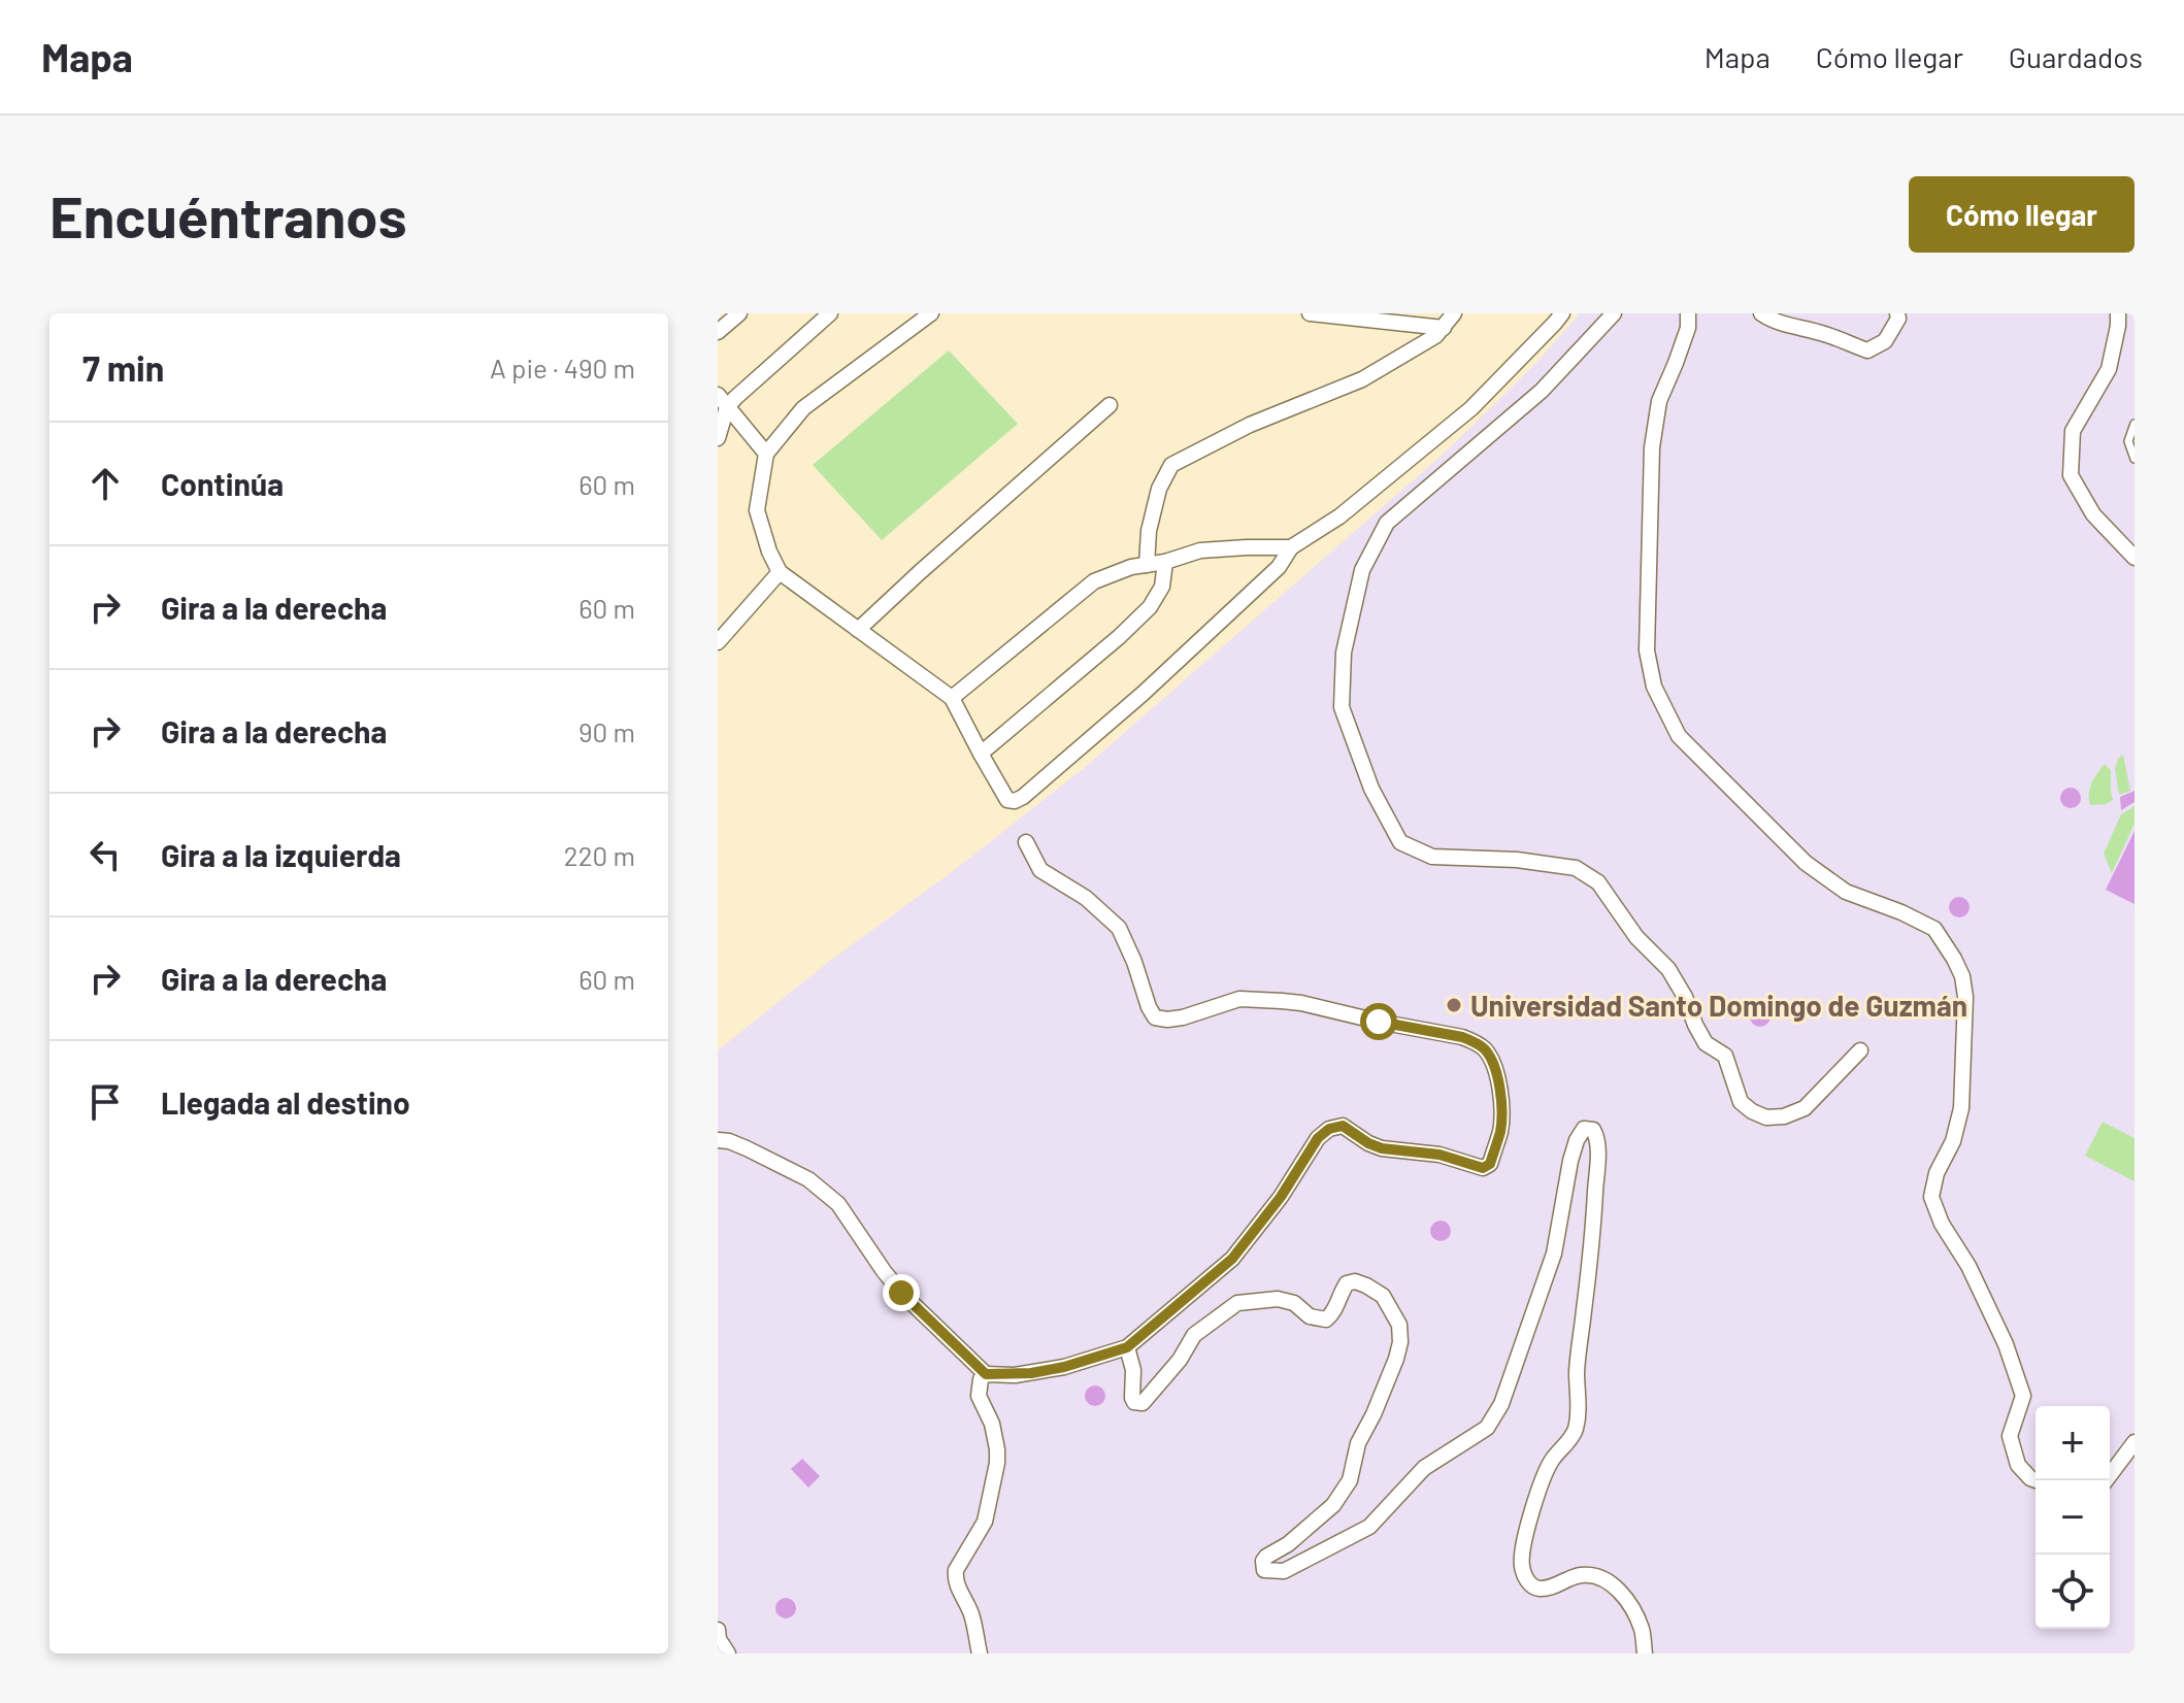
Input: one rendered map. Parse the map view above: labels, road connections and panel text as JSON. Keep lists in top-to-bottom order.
{
  "places": ["Universidad Santo Domingo de Guzmán"],
  "page": {
    "header": "Mapa",
    "nav": ["Mapa", "Cómo llegar", "Guardados"],
    "buttons": "Cómo llegar",
    "title": "Encuéntranos",
    "heading": ["7 min", "A pie · 490 m"],
    "list": [
      ["Continúa", "60 m"],
      ["Gira a la derecha", "60 m"],
      ["Gira a la derecha", "90 m"],
      ["Gira a la izquierda", "220 m"],
      ["Gira a la derecha", "60 m"],
      "Llegada al destino"
    ],
    "map_buttons": ["+", "−"]
  }
}
